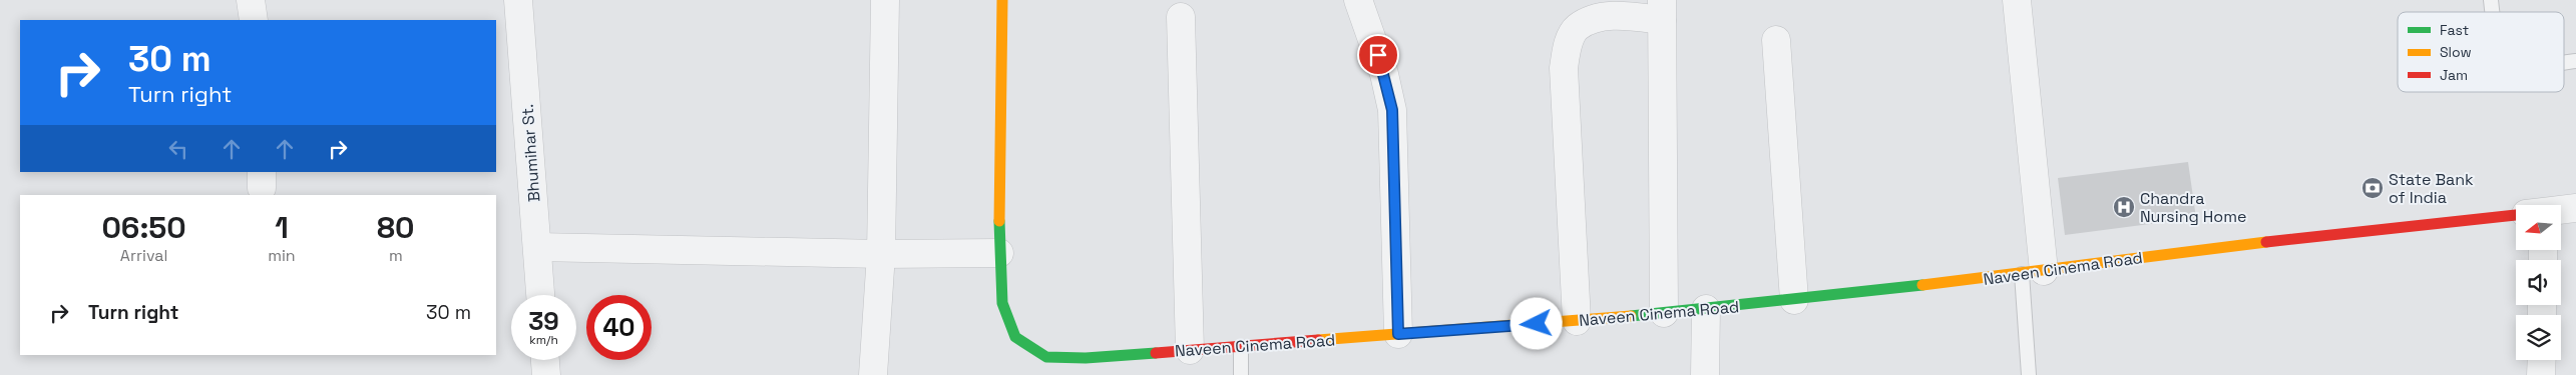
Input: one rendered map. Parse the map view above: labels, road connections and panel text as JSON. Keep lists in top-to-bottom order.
{
  "streets": {
    "street": ["Bhumihar St.", "Naveen Cinema Road"]
  },
  "places": {
    "bank": ["State Bank of India"],
    "hospital": ["Chandra Nursing Home"]
  },
  "legend": ["Fast", "Slow", "Jam"],
  "north": "left",
  "page": {
    "turn": ["30 m", "Turn right"],
    "eta": [
      "06:50",
      "Arrival",
      "1",
      "min",
      "80",
      "m"
    ],
    "list": [
      {
        "name": "Turn right",
        "value": "30 m"
      }
    ],
    "speed": "39 km/h",
    "limit": "40"
  }
}
